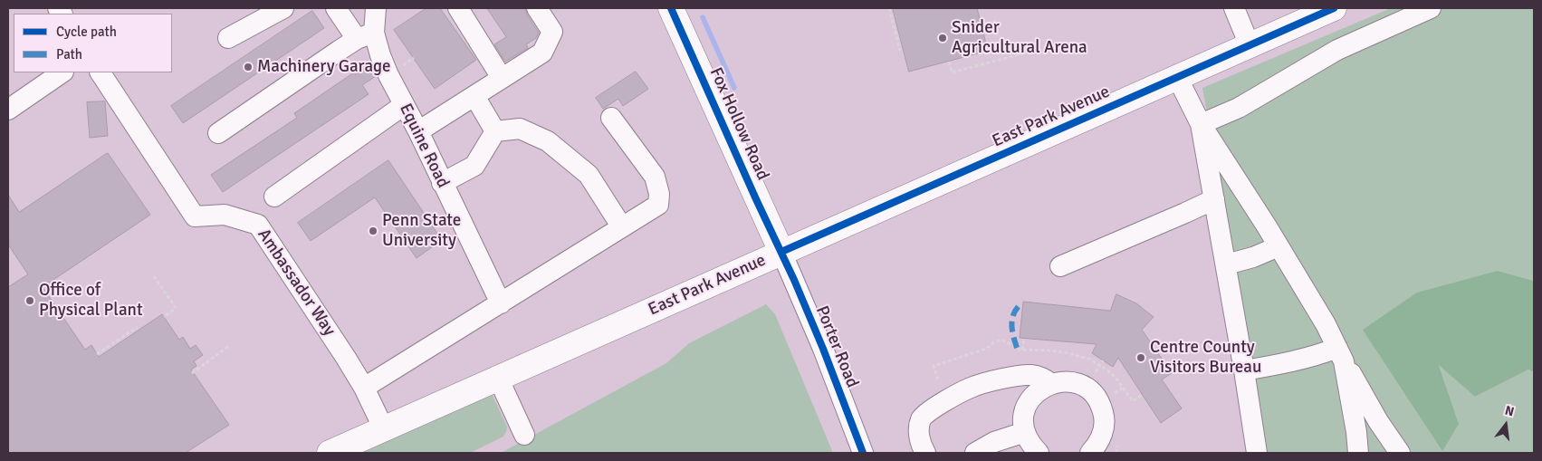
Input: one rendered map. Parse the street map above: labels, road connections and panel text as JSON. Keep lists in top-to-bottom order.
{
  "streets": {
    "main road": ["East Park Avenue", "Fox Hollow Road"],
    "street": ["Equine Road", "Ambassador Way", "Porter Road"]
  },
  "crossings": [
    ["East Park Avenue", "Fox Hollow Road"],
    ["East Park Avenue", "Ambassador Way"],
    ["East Park Avenue", "Porter Road"],
    ["Fox Hollow Road", "Porter Road"]
  ],
  "places": [
    "Snider Agricultural Arena",
    "Machinery Garage",
    "Penn State University",
    "Office of Physical Plant",
    "Centre County Visitors Bureau"
  ],
  "legend": ["Cycle path", "Path"],
  "north": "top"
}
